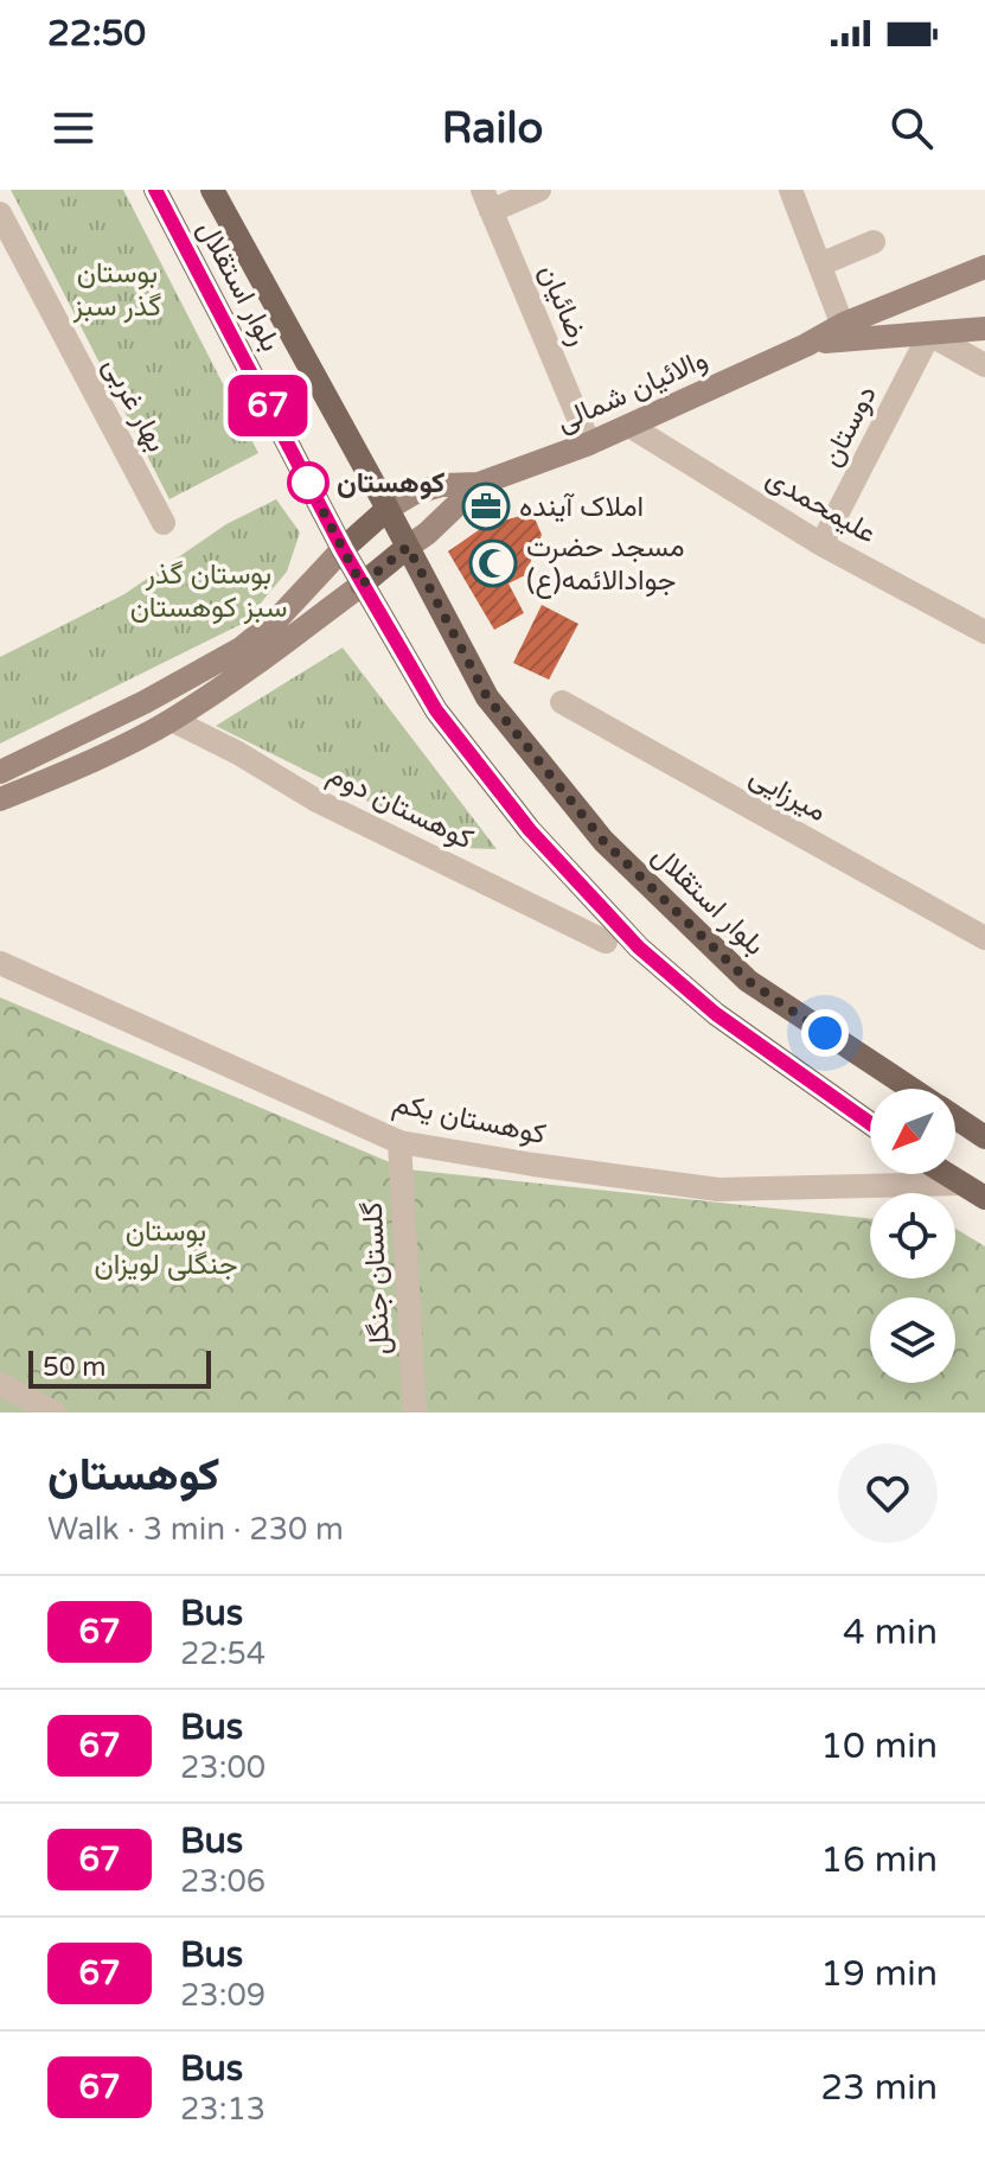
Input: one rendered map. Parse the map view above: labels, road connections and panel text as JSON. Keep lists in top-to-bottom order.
{
  "streets": {
    "main road": ["بلوار استقلال", "والائیان شمالی"],
    "street": [
      "رضائیان",
      "بهار غربی",
      "دوستان",
      "علیمحمدی",
      "میرزایی",
      "کوهستان دوم",
      "کوهستان یکم",
      "گلستان جنگل"
    ]
  },
  "crossings": [
    ["بلوار استقلال", "والائیان شمالی"],
    ["رضائیان", "والائیان شمالی"],
    ["والائیان شمالی", "دوستان"],
    ["والائیان شمالی", "علیمحمدی"],
    ["دوستان", "علیمحمدی"],
    ["کوهستان یکم", "گلستان جنگل"]
  ],
  "parks": ["بوستان گذر سبز", "بوستان گذر سبز کوهستان", "بوستان جنگلی لویزان"],
  "places": {
    "other": ["کوهستان"],
    "office": ["املاک آینده"],
    "mosque": ["مسجد حضرت جوادالائمه(ع)"]
  },
  "lines": ["bus line 67"],
  "scale_bar": "50 m",
  "north": "bottom left",
  "page": {
    "status": "22:50",
    "header": "Railo",
    "on_map": "67",
    "scale": "50 m",
    "heading": ["کوهستان", "Walk · 3 min · 230 m"],
    "list": [
      {
        "mark": "67",
        "name": "Bus",
        "note": "22:54",
        "value": "4 min"
      },
      {
        "mark": "67",
        "name": "Bus",
        "note": "23:00",
        "value": "10 min"
      },
      {
        "mark": "67",
        "name": "Bus",
        "note": "23:06",
        "value": "16 min"
      },
      {
        "mark": "67",
        "name": "Bus",
        "note": "23:09",
        "value": "19 min"
      },
      {
        "mark": "67",
        "name": "Bus",
        "note": "23:13",
        "value": "23 min"
      }
    ]
  }
}
